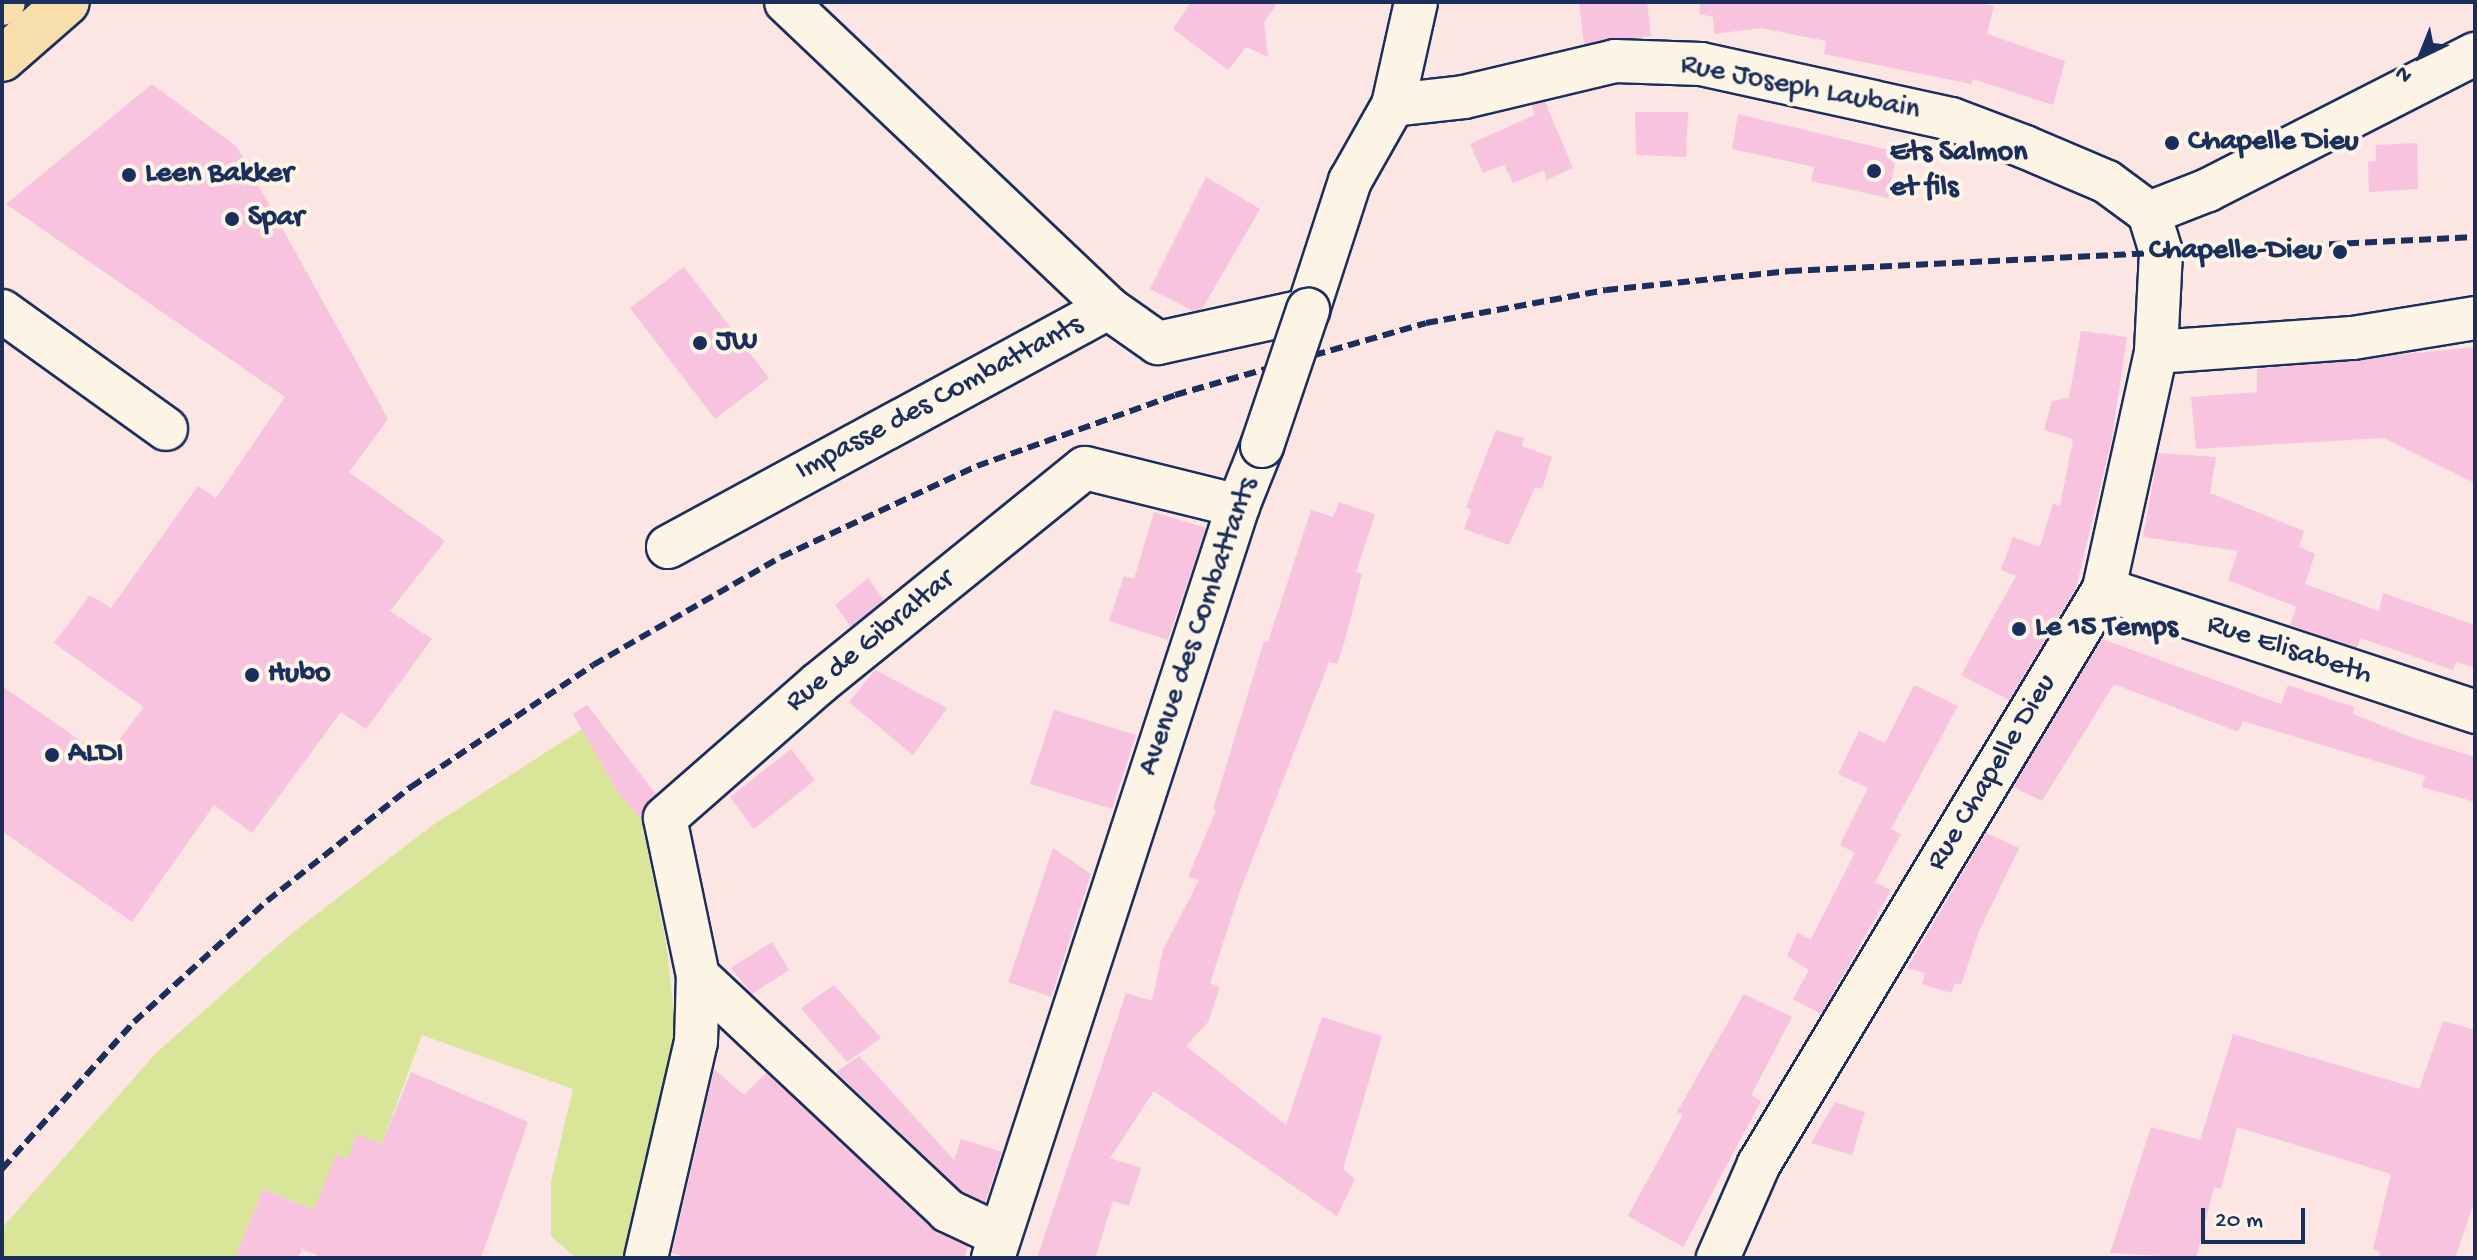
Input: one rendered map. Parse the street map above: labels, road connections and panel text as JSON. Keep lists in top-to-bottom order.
{
  "streets": {
    "street": [
      "Rue Joseph Laubain",
      "Impasse des Combattants",
      "Avenue des Combattants",
      "Rue de Gibraltar",
      "Rue Elisabeth",
      "Rue Chapelle Dieu"
    ]
  },
  "crossings": [
    ["Rue Joseph Laubain", "Avenue des Combattants"],
    ["Rue Joseph Laubain", "Rue Chapelle Dieu"],
    ["Impasse des Combattants", "Avenue des Combattants"],
    ["Avenue des Combattants", "Rue de Gibraltar"],
    ["Rue Elisabeth", "Rue Chapelle Dieu"]
  ],
  "places": [
    "Chapelle Dieu",
    "Ets Salmon et fils",
    "Leen Bakker",
    "Spar",
    "Chapelle-Dieu",
    "JW",
    "Le 15 Temps",
    "Hubo",
    "ALDI"
  ],
  "scale_bar": "20 m",
  "north": "bottom left"
}
